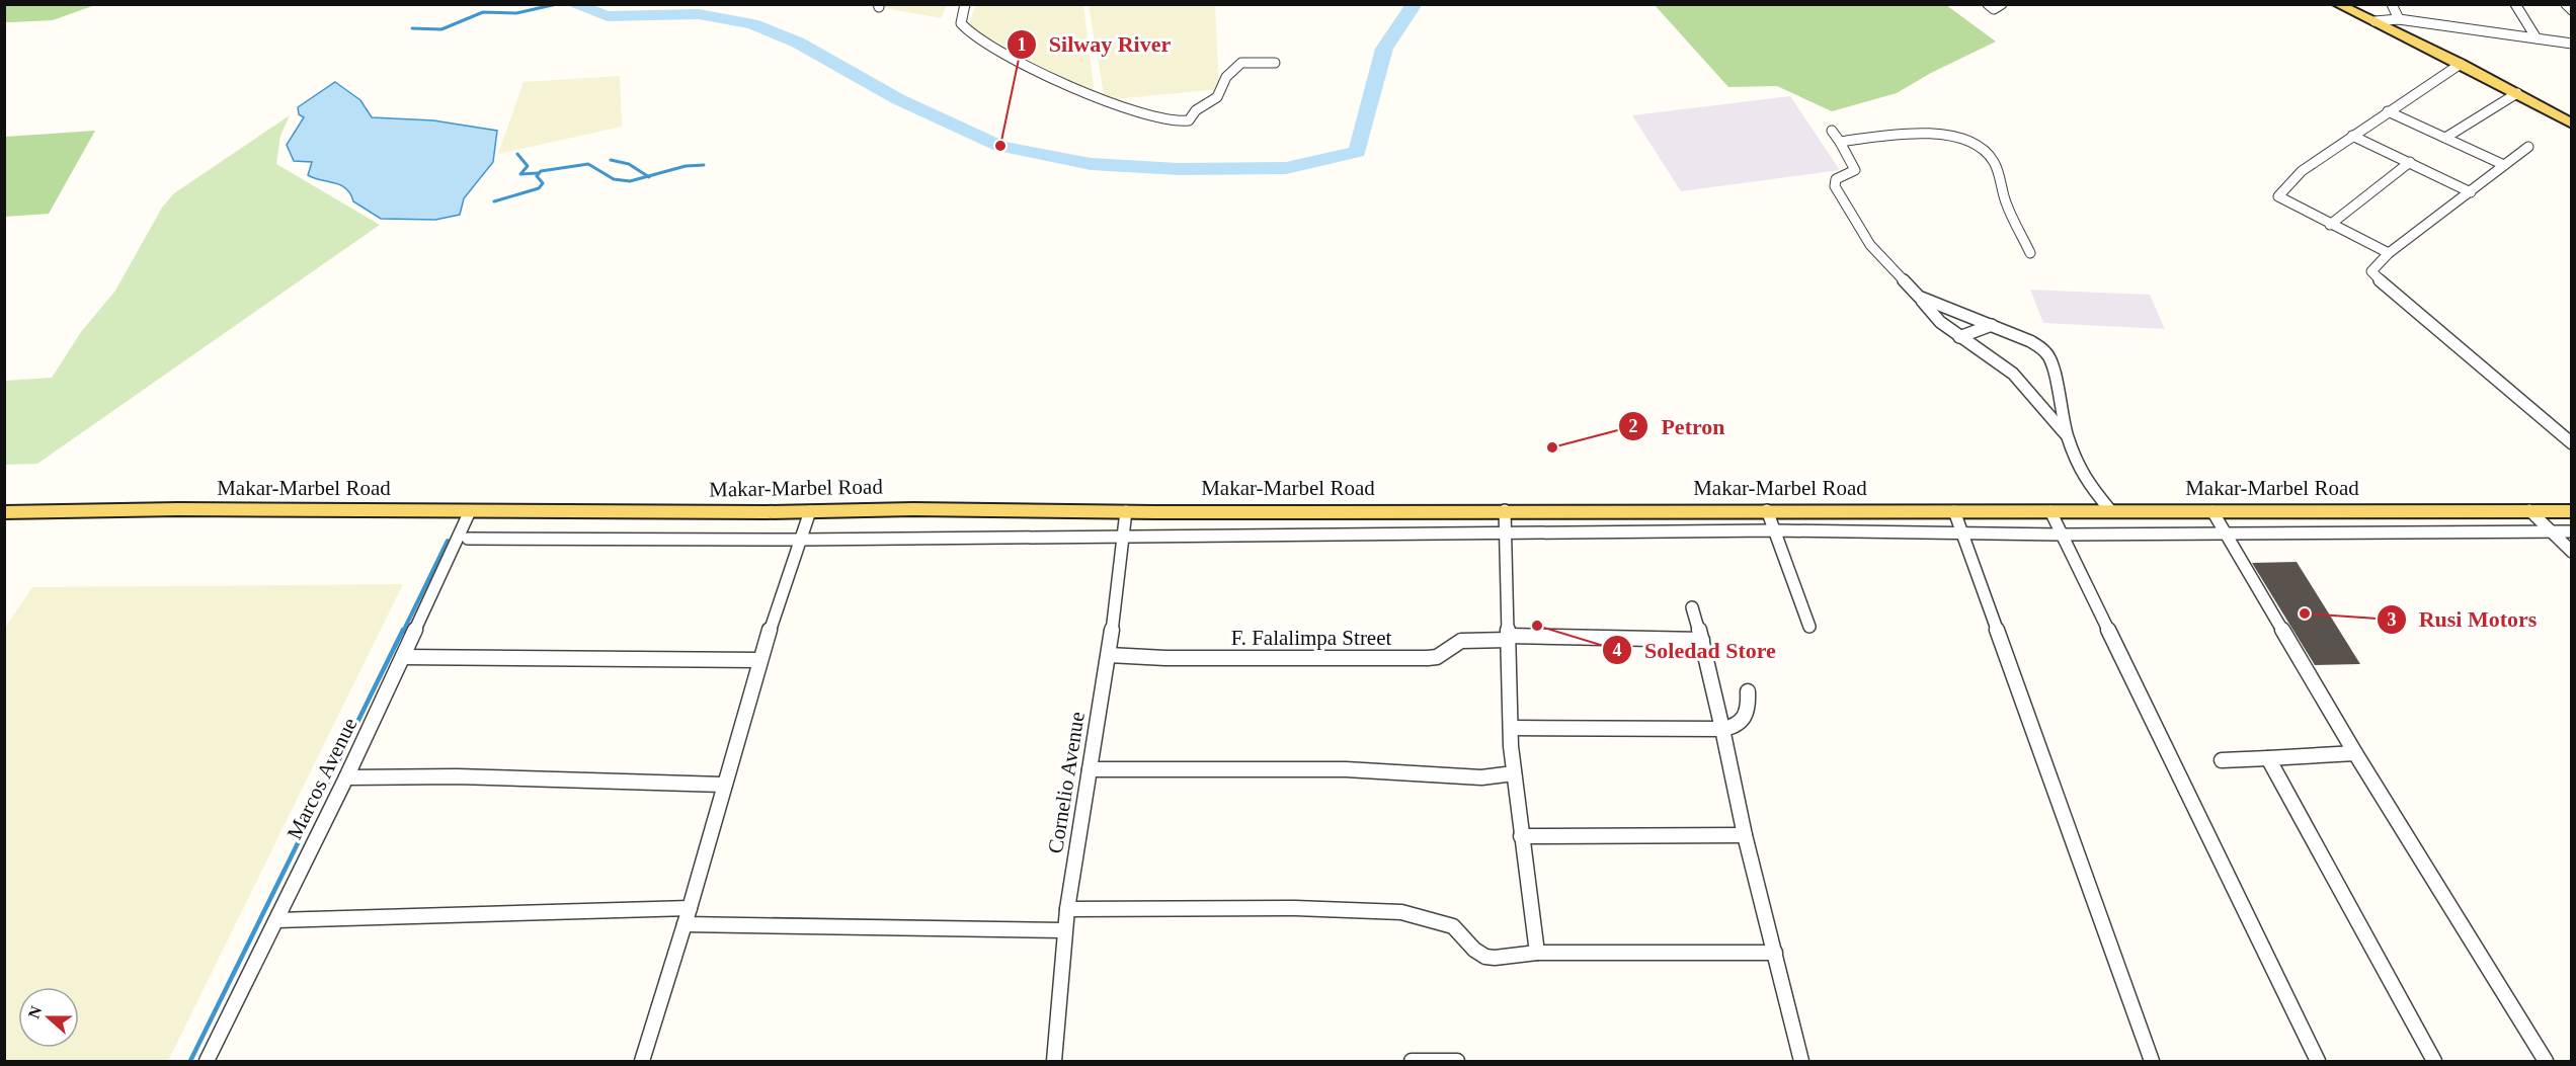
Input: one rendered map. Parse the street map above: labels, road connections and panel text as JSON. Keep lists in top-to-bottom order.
{
  "streets": {
    "main road": ["Makar-Marbel Road"],
    "street": ["F. Falalimpa Street", "Marcos Avenue", "Cornelio Avenue"]
  },
  "crossings": [
    ["Makar-Marbel Road", "Marcos Avenue"],
    ["Makar-Marbel Road", "Cornelio Avenue"],
    ["F. Falalimpa Street", "Cornelio Avenue"]
  ],
  "places": [
    "Silway River",
    "Petron",
    "Rusi Motors",
    "Soledad Store"
  ],
  "north": "left"
}
